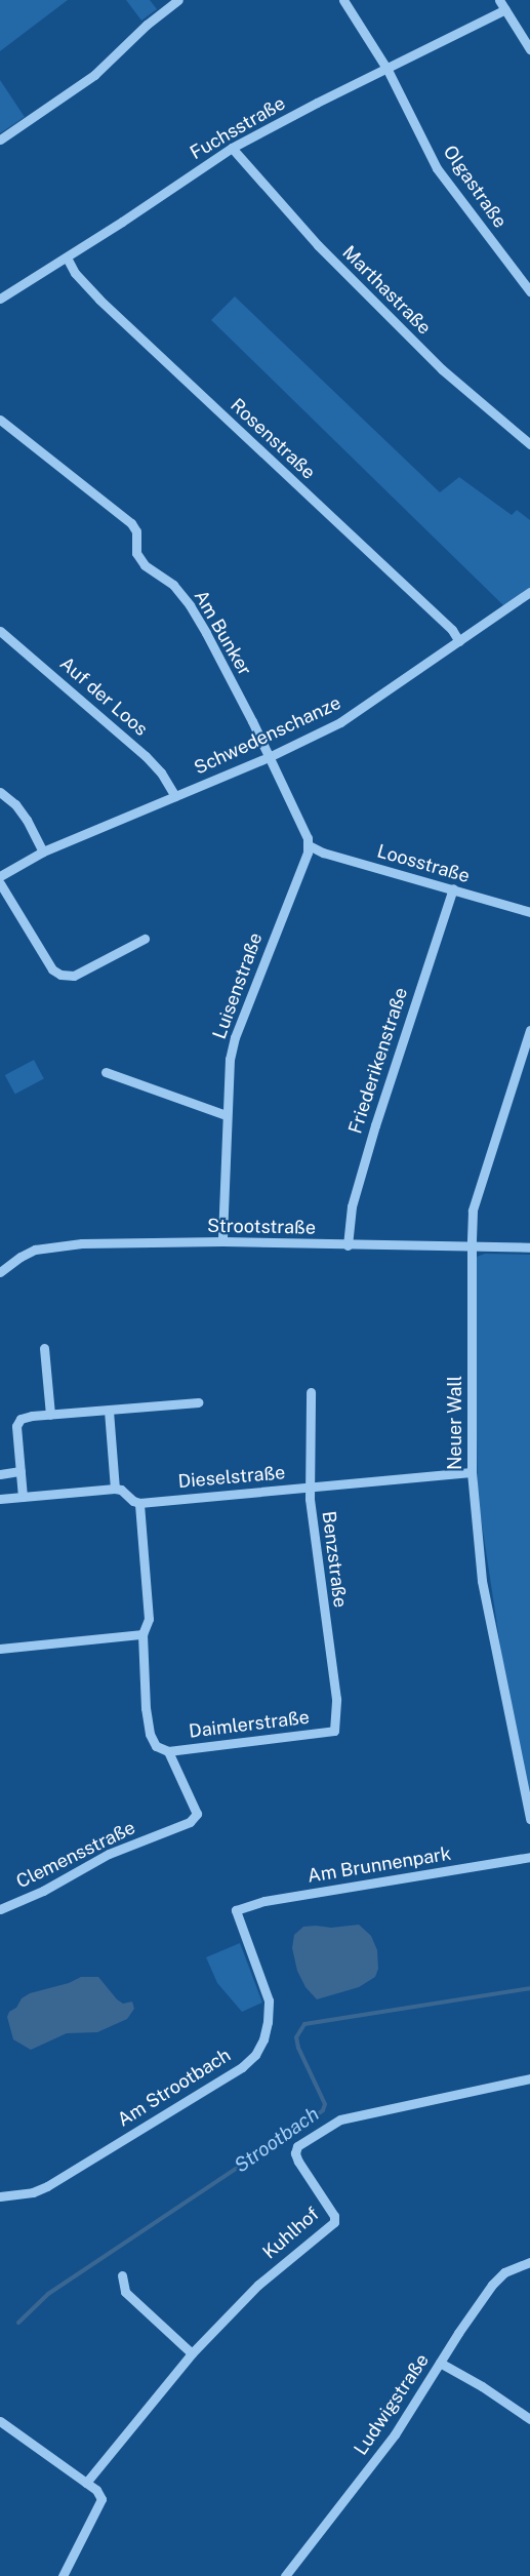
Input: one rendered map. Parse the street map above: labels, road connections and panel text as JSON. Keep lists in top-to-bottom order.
{
  "streets": {
    "street": [
      "Fuchsstraße",
      "Olgastraße",
      "Marthastraße",
      "Rosenstraße",
      "Am Bunker",
      "Auf der Loos",
      "Schwedenschanze",
      "Loosstraße",
      "Luisenstraße",
      "Friederikenstraße",
      "Strootstraße",
      "Neuer Wall",
      "Dieselstraße",
      "Benzstraße",
      "Daimlerstraße",
      "Clemensstraße",
      "Am Brunnenpark",
      "Am Strootbach",
      "Kuhlhof",
      "Ludwigstraße"
    ]
  },
  "crossings": [
    ["Fuchsstraße", "Olgastraße"],
    ["Fuchsstraße", "Marthastraße"],
    ["Fuchsstraße", "Rosenstraße"],
    ["Rosenstraße", "Schwedenschanze"],
    ["Am Bunker", "Schwedenschanze"],
    ["Auf der Loos", "Schwedenschanze"],
    ["Loosstraße", "Luisenstraße"],
    ["Loosstraße", "Friederikenstraße"],
    ["Luisenstraße", "Strootstraße"],
    ["Friederikenstraße", "Strootstraße"],
    ["Strootstraße", "Neuer Wall"],
    ["Neuer Wall", "Dieselstraße"],
    ["Dieselstraße", "Benzstraße"],
    ["Benzstraße", "Daimlerstraße"],
    ["Daimlerstraße", "Clemensstraße"],
    ["Am Brunnenpark", "Am Strootbach"]
  ],
  "water": ["Strootbach"]
}
